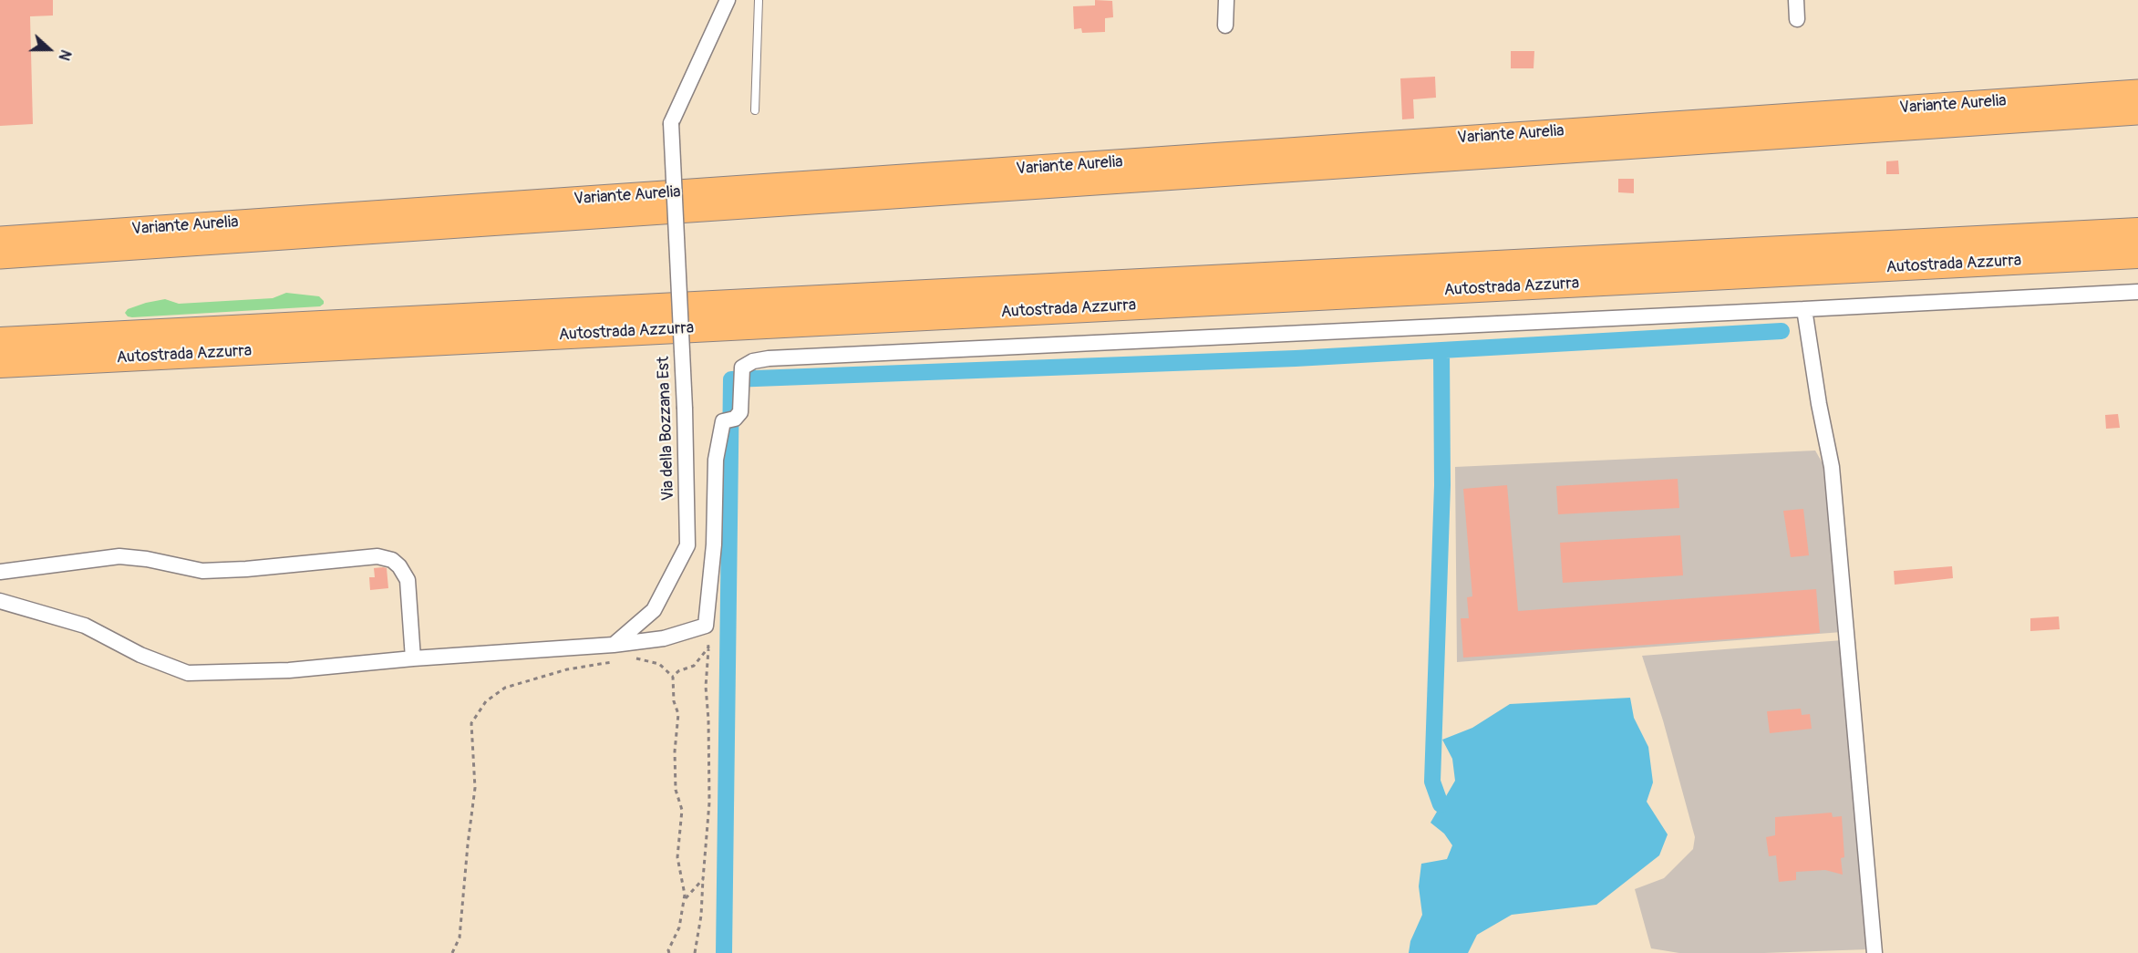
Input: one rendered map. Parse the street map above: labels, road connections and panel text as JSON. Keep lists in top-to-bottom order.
{
  "streets": {
    "highway": ["Variante Aurelia", "Autostrada Azzurra"],
    "street": ["Via della Bozzana Est"]
  },
  "north": "right"
}
